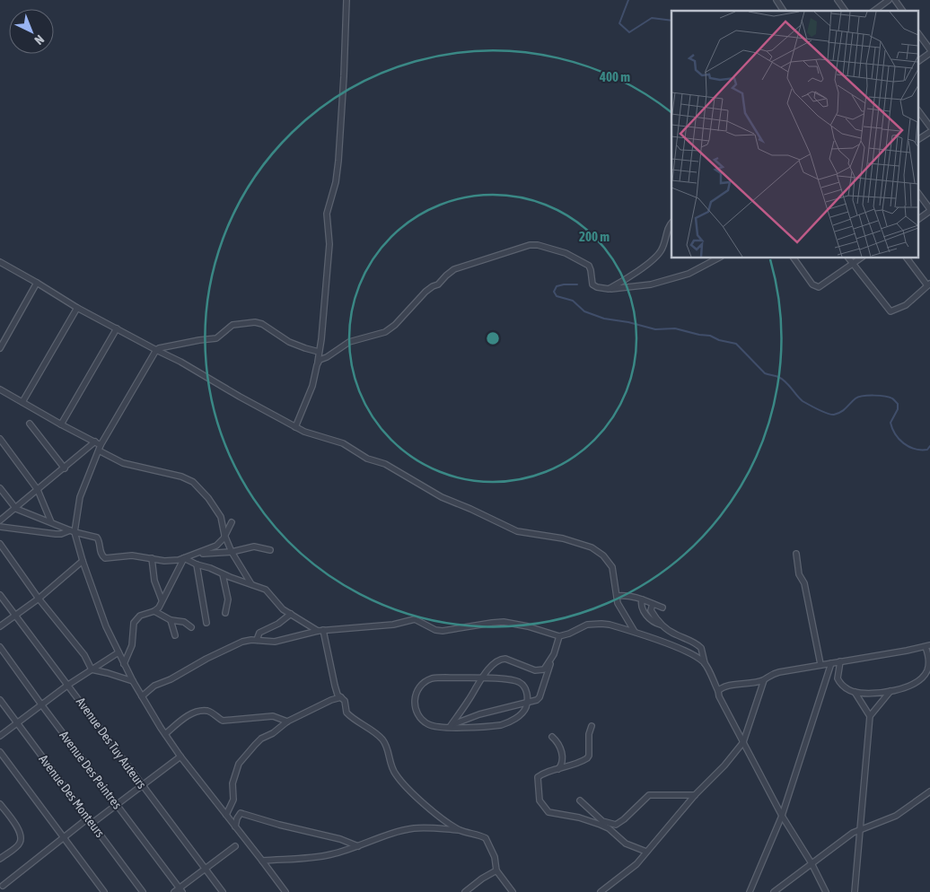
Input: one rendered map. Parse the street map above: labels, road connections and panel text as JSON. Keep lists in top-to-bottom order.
{
  "streets": {
    "street": ["Avenue Des Tuy Auteurs", "Avenue Des Peintres", "Avenue Des Monteurs"]
  },
  "north": "bottom right",
  "rings": ["400 m", "200 m"]
}
